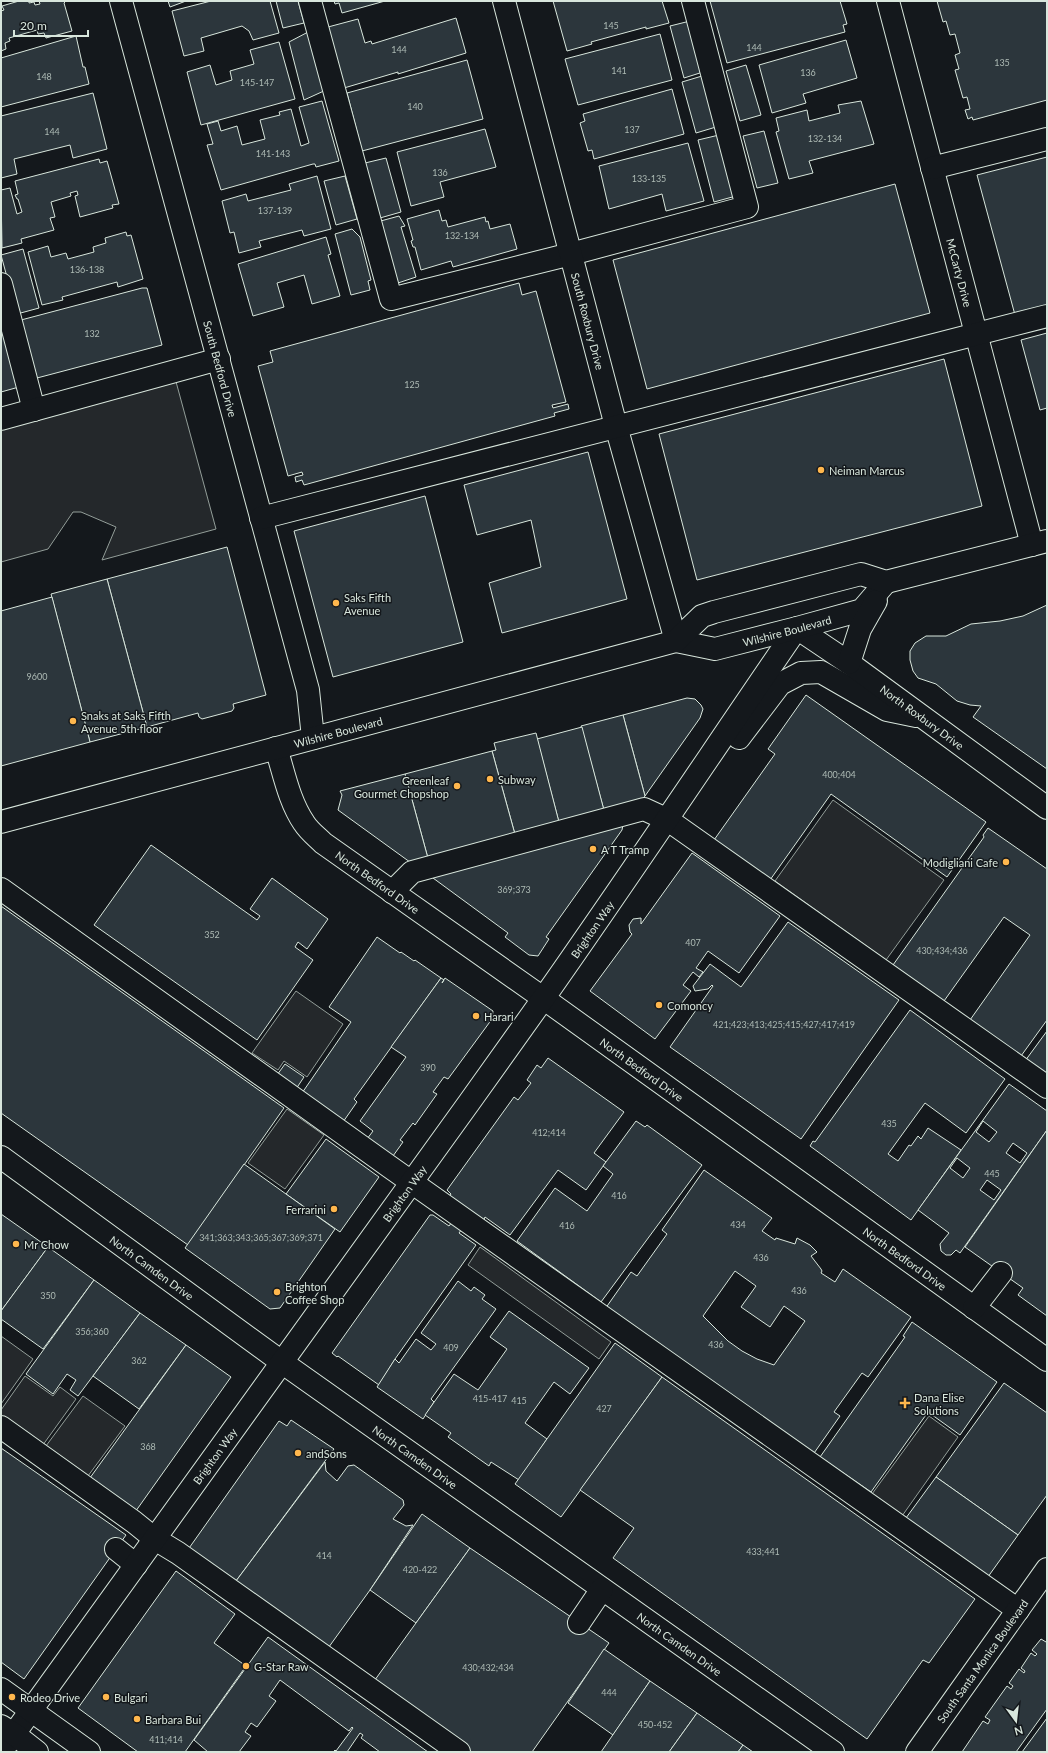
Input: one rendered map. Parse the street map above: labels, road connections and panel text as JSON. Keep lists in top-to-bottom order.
{
  "streets": {
    "street": [
      "McCarty Drive",
      "South Roxbury Drive",
      "South Bedford Drive",
      "Wilshire Boulevard",
      "North Roxbury Drive",
      "North Bedford Drive",
      "Brighton Way",
      "North Camden Drive",
      "South Santa Monica Boulevard"
    ]
  },
  "crossings": [
    ["South Roxbury Drive", "Wilshire Boulevard"],
    ["South Bedford Drive", "Wilshire Boulevard"],
    ["Wilshire Boulevard", "North Roxbury Drive"],
    ["Wilshire Boulevard", "North Bedford Drive"],
    ["Wilshire Boulevard", "Brighton Way"],
    ["North Roxbury Drive", "Brighton Way"],
    ["North Bedford Drive", "Brighton Way"],
    ["Brighton Way", "North Camden Drive"]
  ],
  "places": {
    "other": [
      "Neiman Marcus",
      "Saks Fifth Avenue",
      "Snaks at Saks Fifth Avenue 5th floor",
      "Subway",
      "Greenleaf Gourmet Chopshop",
      "A T Tramp",
      "Modigliani Cafe",
      "Comoncy",
      "Harari",
      "Ferrarini",
      "Mr Chow",
      "Brighton Coffee Shop",
      "andSons",
      "G-Star Raw",
      "Rodeo Drive",
      "Bulgari",
      "Barbara Bui"
    ],
    "health": ["Dana Elise Solutions"]
  },
  "house_numbers": [
    "145",
    "144",
    "144",
    "135",
    "141",
    "136",
    "148",
    "145-147",
    "140",
    "137",
    "144",
    "132-134",
    "141-143",
    "136",
    "133-135",
    "137-139",
    "132-134",
    "136-138",
    "132",
    "125",
    "9600",
    "400;404",
    "369;373",
    "352",
    "407",
    "430;434;436",
    "421;423;413;425;415;427;417;419",
    "390",
    "435",
    "412;414",
    "445",
    "416",
    "434",
    "416",
    "341;363;343;365;367;369;371",
    "436",
    "436",
    "350",
    "356;360",
    "436",
    "409",
    "362",
    "415-417",
    "415",
    "427",
    "368",
    "433;441",
    "414",
    "420-422",
    "430;432;434",
    "444",
    "450-452",
    "411;414"
  ],
  "scale_bar": "20 m",
  "north": "bottom"
}
